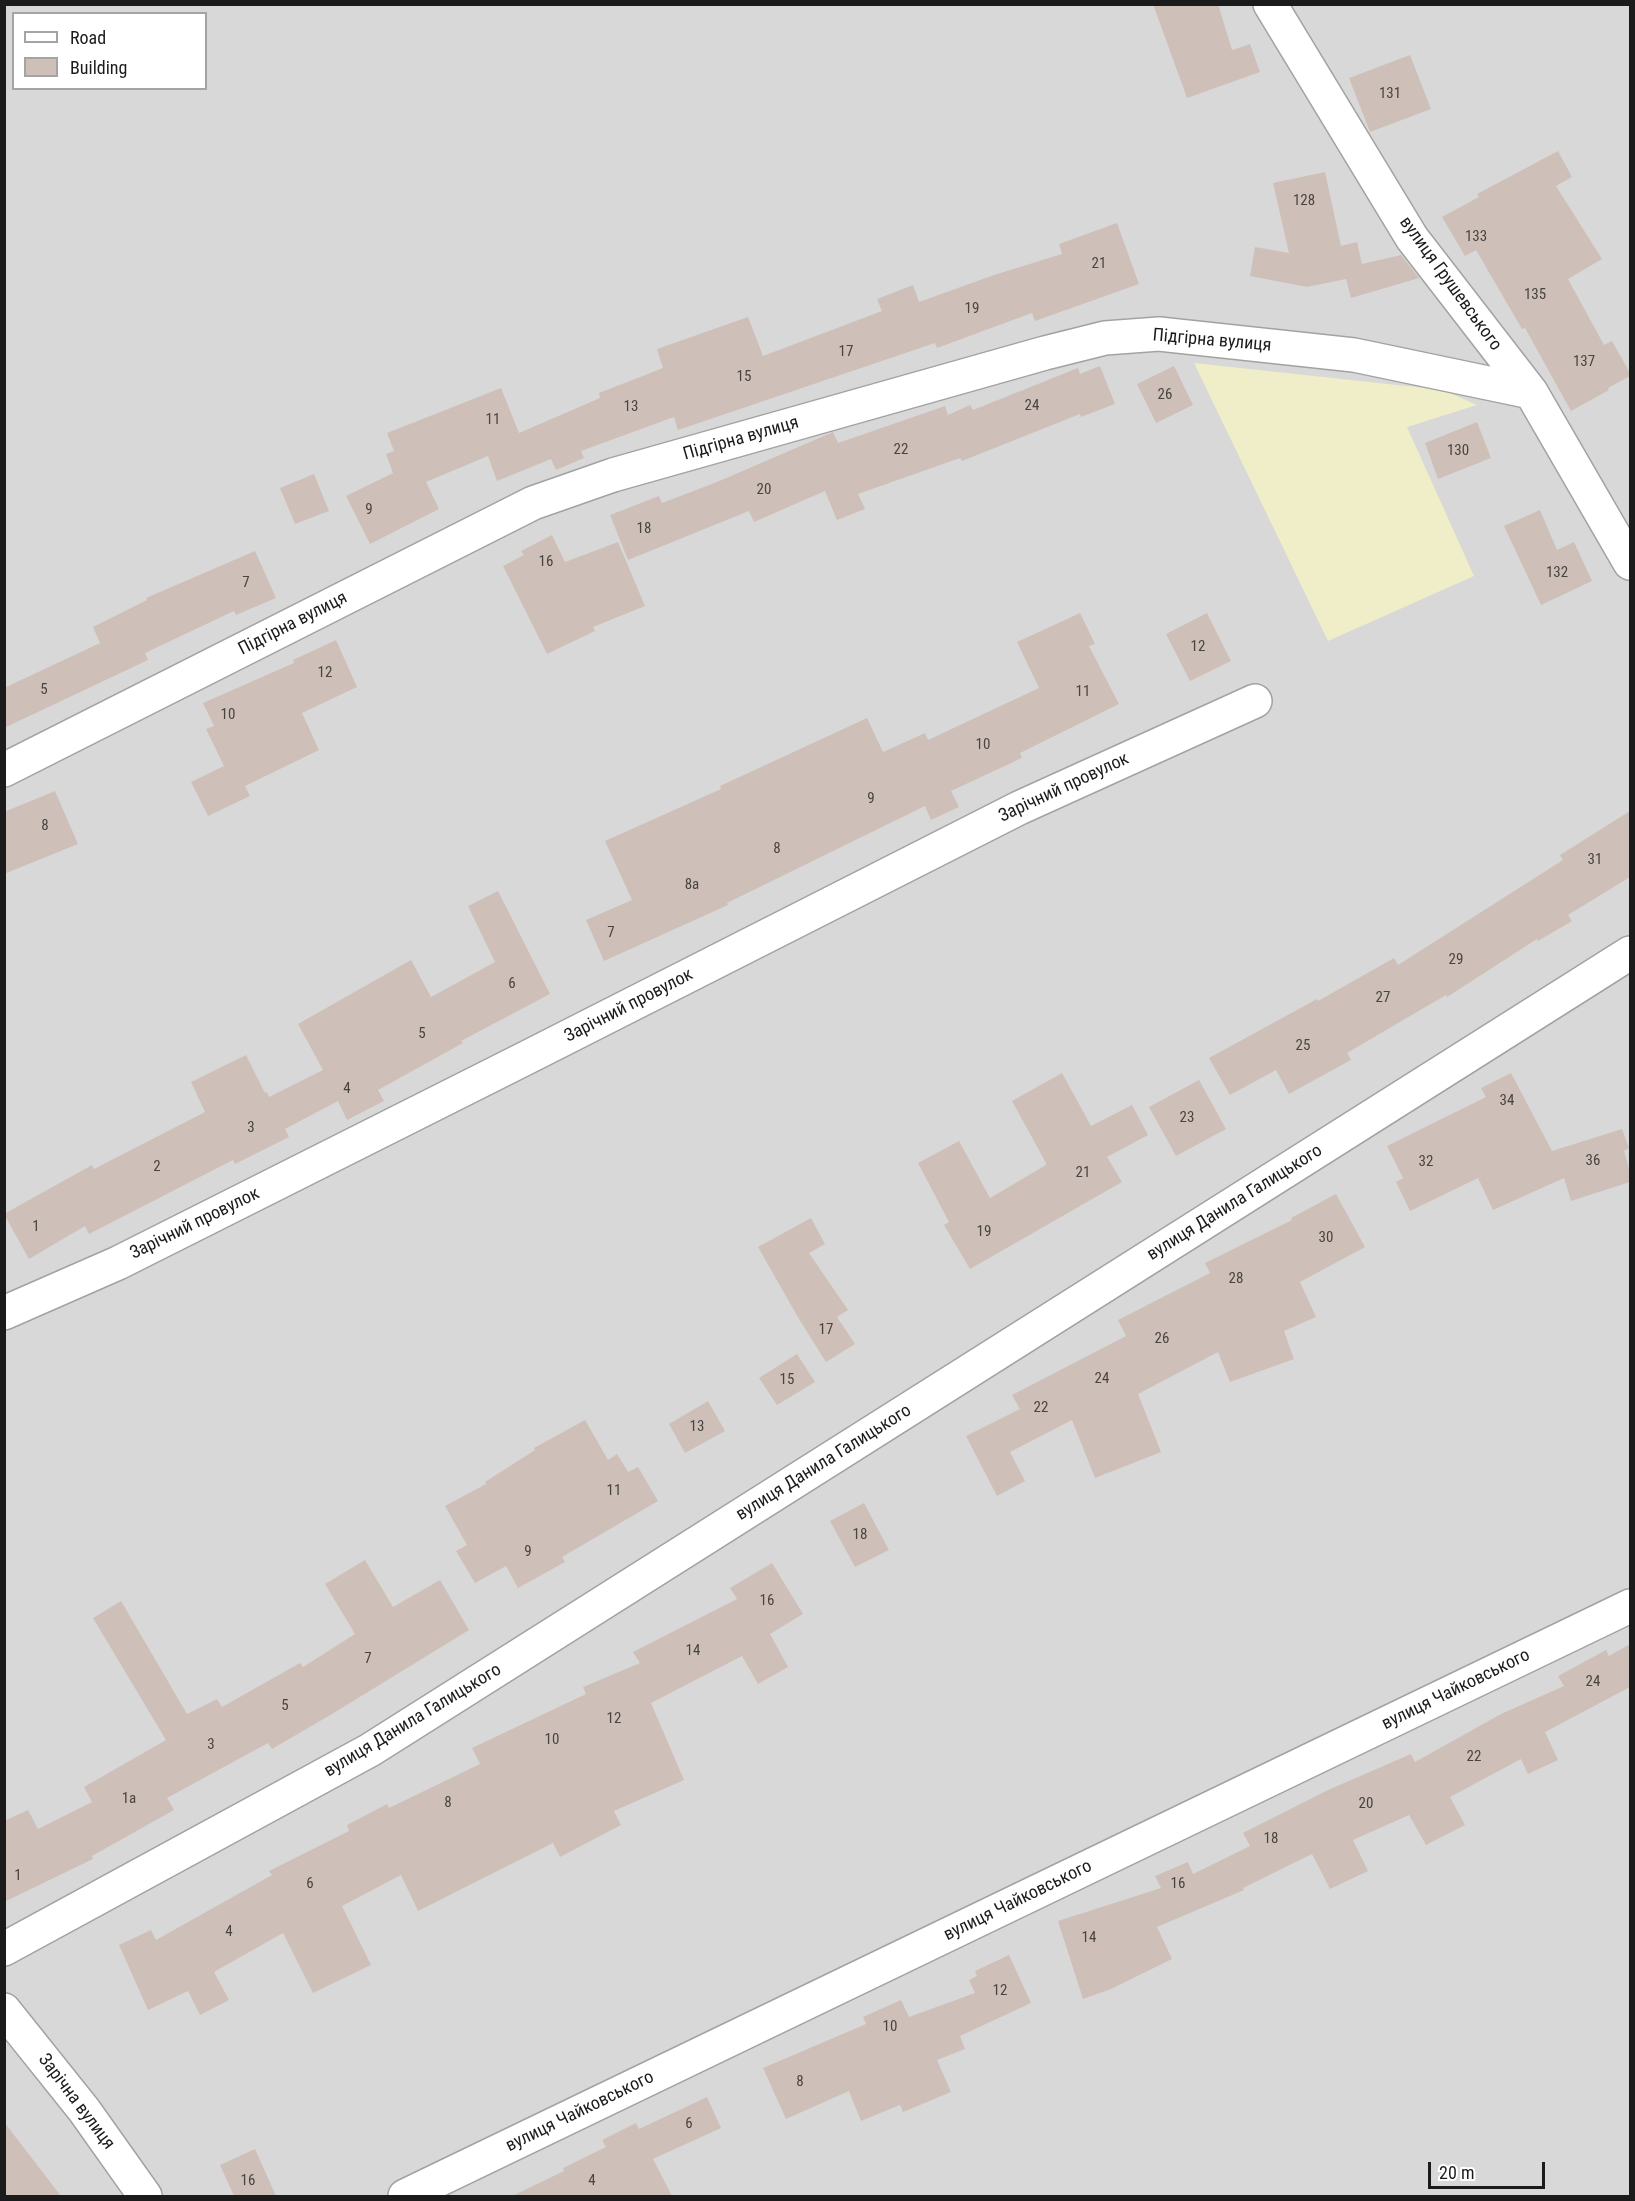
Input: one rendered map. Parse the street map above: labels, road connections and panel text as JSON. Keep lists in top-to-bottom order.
{
  "streets": {
    "street": [
      "вулиця Грушевського",
      "Підгірна вулиця",
      "Зарічний провулок",
      "вулиця Данила Галицького",
      "вулиця Чайковського",
      "Зарічна вулиця"
    ]
  },
  "crossings": [
    ["вулиця Грушевського", "Підгірна вулиця"]
  ],
  "house_numbers": [
    "131",
    "128",
    "133",
    "21",
    "135",
    "19",
    "17",
    "137",
    "15",
    "26",
    "24",
    "13",
    "11",
    "22",
    "130",
    "20",
    "9",
    "18",
    "16",
    "132",
    "7",
    "12",
    "12",
    "5",
    "11",
    "10",
    "10",
    "9",
    "8",
    "8",
    "31",
    "8а",
    "7",
    "29",
    "6",
    "27",
    "5",
    "25",
    "4",
    "34",
    "23",
    "3",
    "36",
    "32",
    "2",
    "21",
    "1",
    "19",
    "30",
    "28",
    "17",
    "26",
    "24",
    "15",
    "22",
    "13",
    "11",
    "18",
    "9",
    "16",
    "14",
    "7",
    "24",
    "5",
    "12",
    "10",
    "3",
    "22",
    "1а",
    "8",
    "20",
    "18",
    "1",
    "6",
    "16",
    "4",
    "14",
    "12",
    "10",
    "8",
    "6",
    "16",
    "4"
  ],
  "legend": ["Road", "Building"],
  "scale_bar": "20 m"
}
